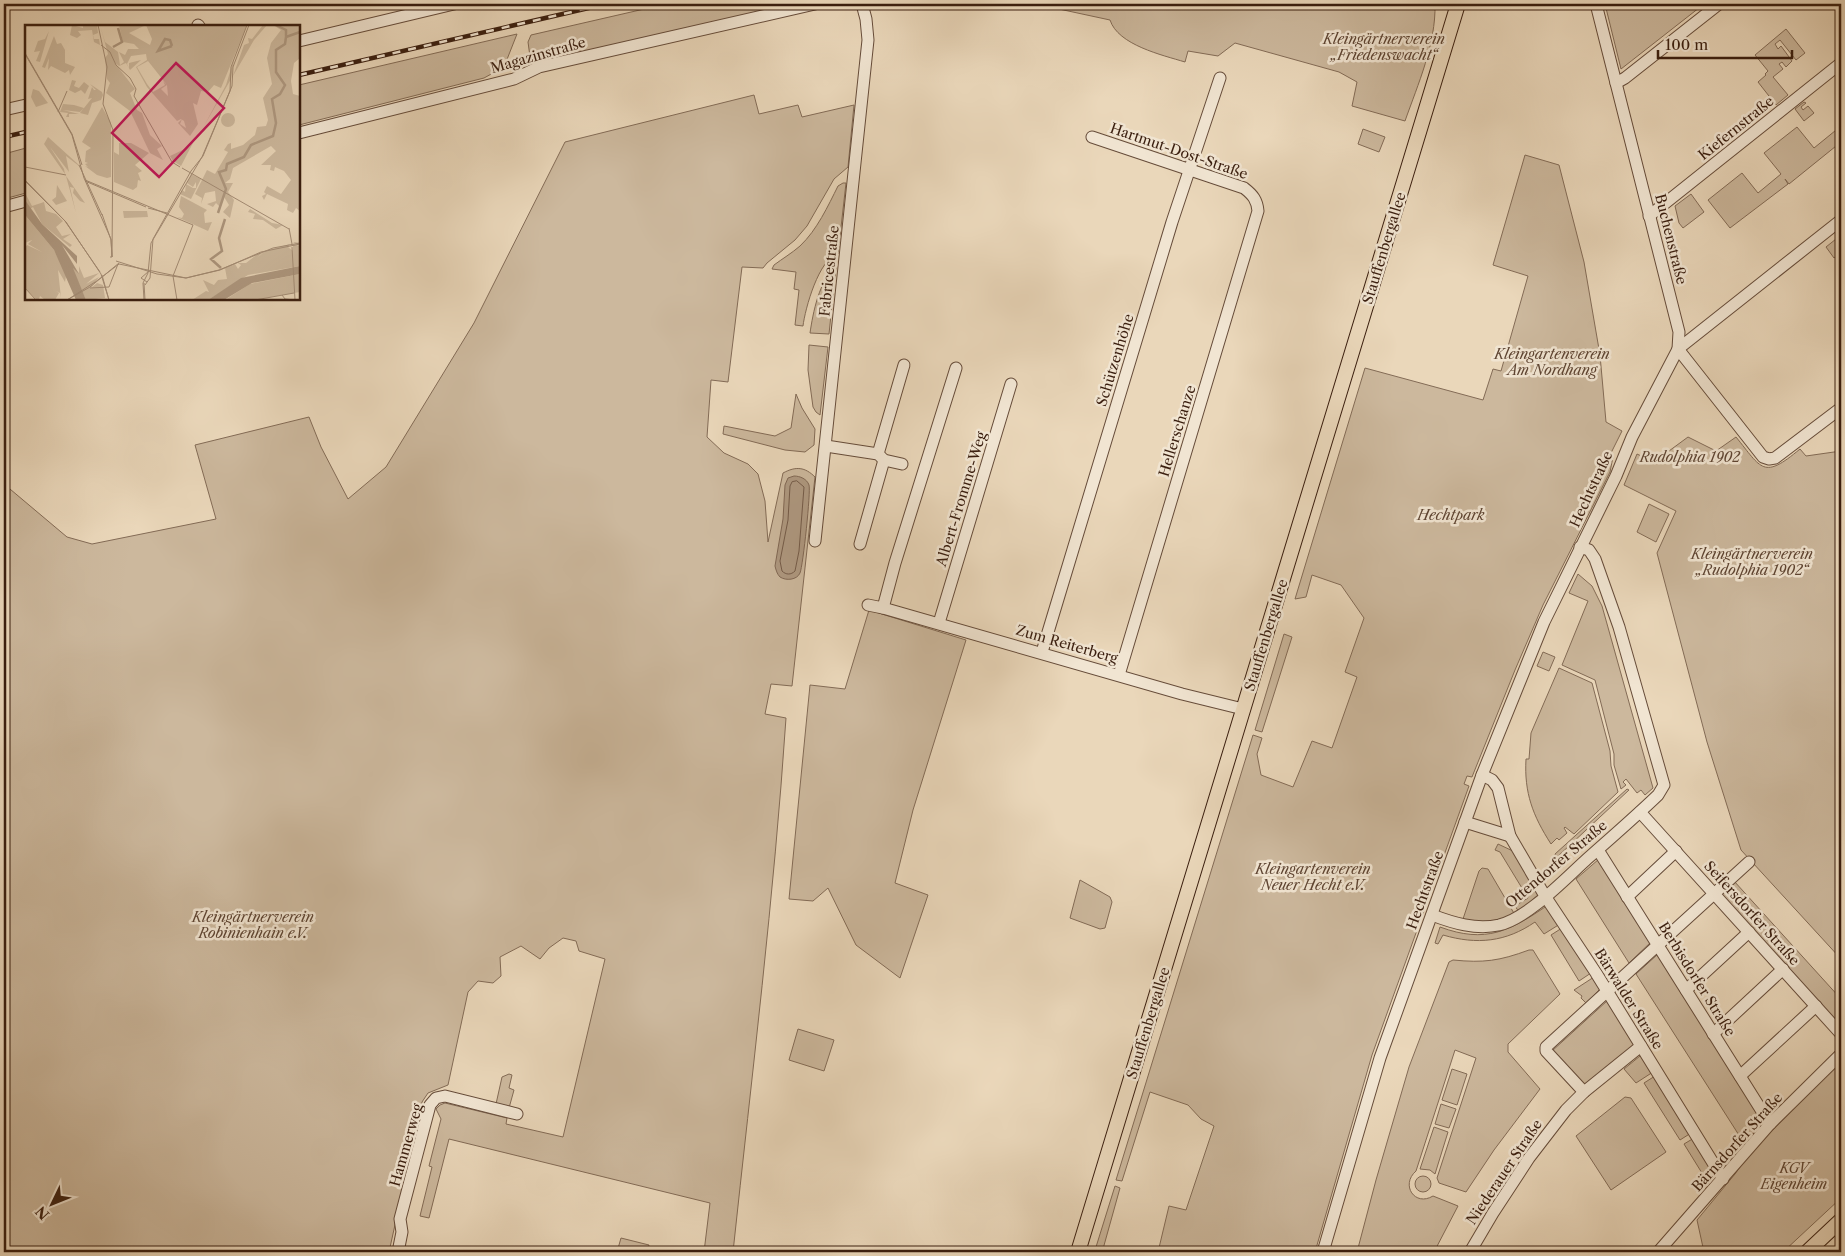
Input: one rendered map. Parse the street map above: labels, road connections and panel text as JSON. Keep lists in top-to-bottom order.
{
  "streets": {
    "main road": ["Stauffenbergallee"],
    "street": [
      "Magazinstraße",
      "Kiefernstraße",
      "Hartmut-Dost-Straße",
      "Buchenstraße",
      "Fabricestraße",
      "Schützenhöhe",
      "Hellerschanze",
      "Hechtstraße",
      "Albert-Fromme-Weg",
      "Zum Reiterberg",
      "Ottendorfer Straße",
      "Seifersdorfer Straße",
      "Berbisdorfer Straße",
      "Bärwalder Straße",
      "Bärnsdorfer Straße",
      "Hammerweg",
      "Niederauer Straße"
    ]
  },
  "crossings": [
    ["Kiefernstraße", "Buchenstraße"],
    ["Hartmut-Dost-Straße", "Schützenhöhe"],
    ["Hartmut-Dost-Straße", "Hellerschanze"],
    ["Buchenstraße", "Hechtstraße"],
    ["Stauffenbergallee", "Zum Reiterberg"],
    ["Schützenhöhe", "Zum Reiterberg"],
    ["Hellerschanze", "Zum Reiterberg"],
    ["Hechtstraße", "Ottendorfer Straße"],
    ["Hechtstraße", "Bärwalder Straße"],
    ["Albert-Fromme-Weg", "Zum Reiterberg"],
    ["Ottendorfer Straße", "Seifersdorfer Straße"],
    ["Ottendorfer Straße", "Berbisdorfer Straße"],
    ["Ottendorfer Straße", "Bärwalder Straße"],
    ["Berbisdorfer Straße", "Bärnsdorfer Straße"],
    ["Bärwalder Straße", "Bärnsdorfer Straße"],
    ["Bärwalder Straße", "Niederauer Straße"]
  ],
  "parks": [
    "Kleingärtnerverein „Friedenswacht“",
    "Kleingartenverein Am Nordhang",
    "Rudolphia 1902",
    "Hechtpark",
    "Kleingärtnerverein „Rudolphia 1902“",
    "Kleingartenverein Neuer Hecht e.V.",
    "Kleingärtnerverein Robinienhain e.V.",
    "KGV Eigenheim"
  ],
  "scale_bar": "100 m",
  "north": "bottom left"
}
